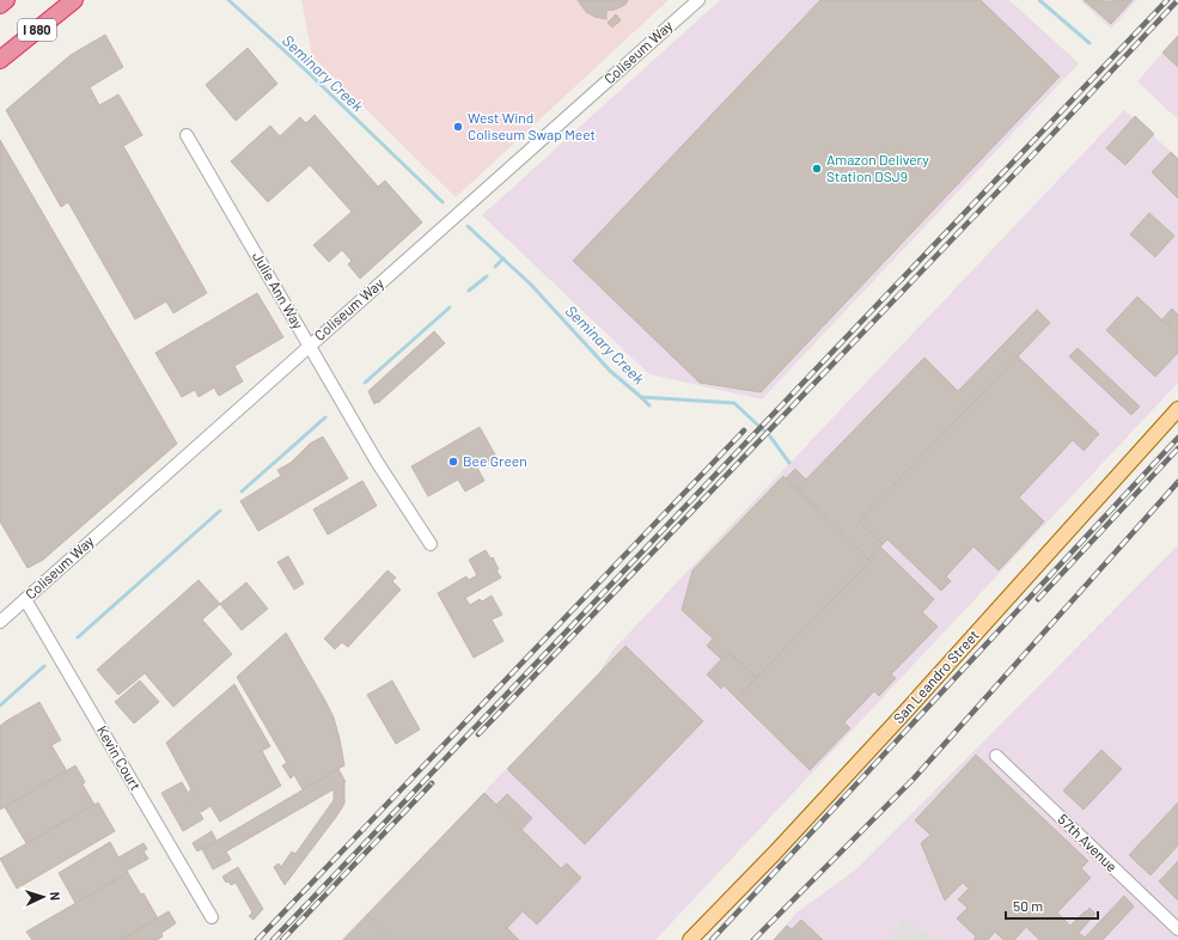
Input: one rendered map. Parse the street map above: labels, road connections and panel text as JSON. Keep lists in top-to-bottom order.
{
  "streets": {
    "highway": ["I 880"],
    "main road": ["San Leandro Street"],
    "street": [
      "Coliseum Way",
      "Julie Ann Way",
      "Kevin Court",
      "57th Avenue"
    ]
  },
  "crossings": [
    ["Coliseum Way", "Julie Ann Way"],
    ["Coliseum Way", "Kevin Court"]
  ],
  "water": ["Seminary Creek"],
  "places": ["West Wind Coliseum Swap Meet", "Amazon Delivery Station DSJ9", "Bee Green"],
  "scale_bar": "50 m",
  "north": "right"
}
